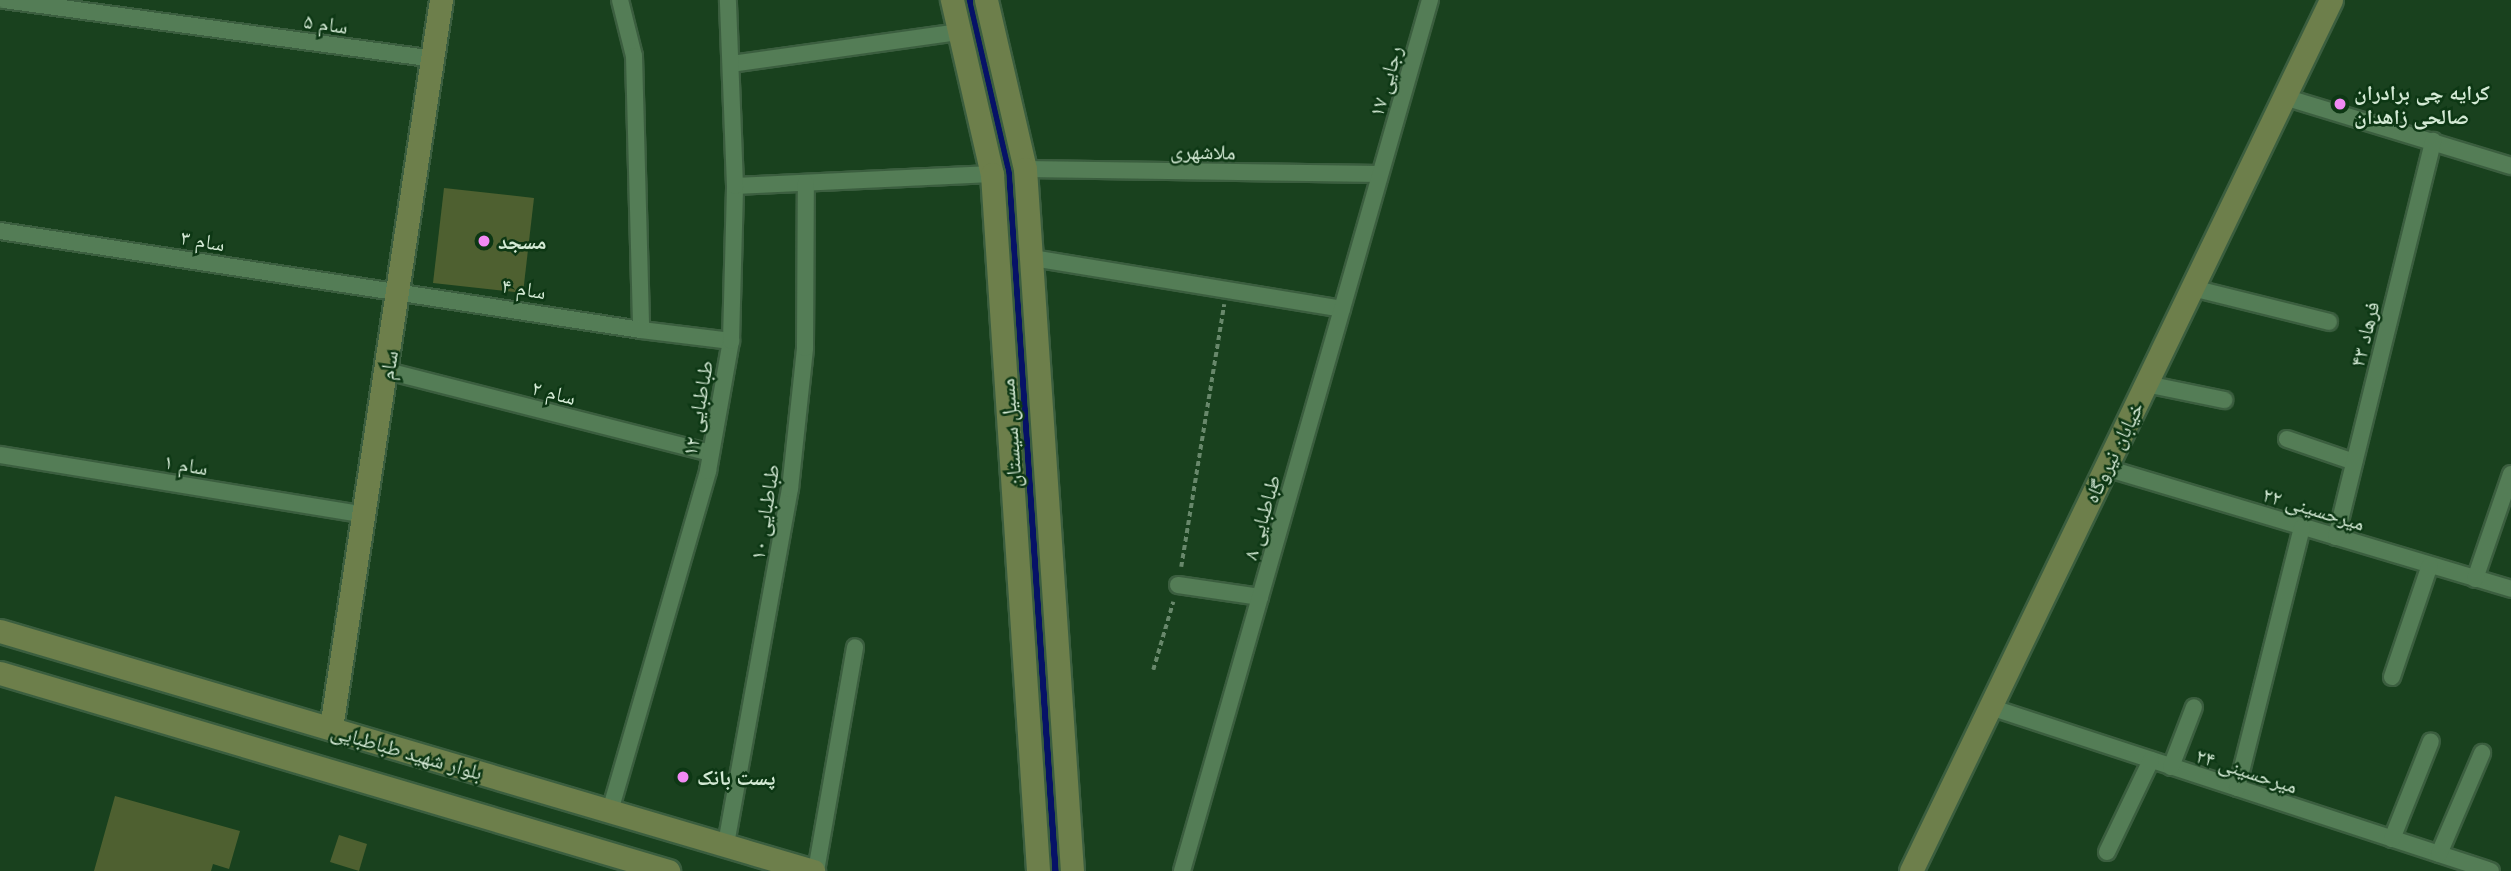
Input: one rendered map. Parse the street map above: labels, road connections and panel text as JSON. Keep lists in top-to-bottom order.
{
  "streets": {
    "street": [
      "سام ۵",
      "رجایی ۱۷",
      "ملاشهری",
      "سام ۳",
      "سام ۴",
      "فرهاد ۴۳",
      "سام",
      "سام ۲",
      "طباطبایی ۱۲",
      "مسیل سیستان",
      "خیابان نیروگاه",
      "سام ۱",
      "میرحسینی ۲۲",
      "طباطبایی ۱۰",
      "طباطبایی ۸",
      "بلوار شهید طباطبایی",
      "میرحسینی ۲۴"
    ]
  },
  "crossings": [
    ["سام ۵", "سام"],
    ["رجایی ۱۷", "ملاشهری"],
    ["رجایی ۱۷", "طباطبایی ۸"],
    ["ملاشهری", "مسیل سیستان"],
    ["ملاشهری", "طباطبایی ۸"],
    ["سام ۳", "سام ۴"],
    ["سام ۳", "سام"],
    ["سام ۴", "سام"],
    ["سام ۴", "طباطبایی ۱۲"],
    ["فرهاد ۴۳", "میرحسینی ۲۲"],
    ["سام", "سام ۲"],
    ["سام", "سام ۱"],
    ["سام", "بلوار شهید طباطبایی"],
    ["سام ۲", "طباطبایی ۱۲"],
    ["طباطبایی ۱۲", "بلوار شهید طباطبایی"],
    ["خیابان نیروگاه", "میرحسینی ۲۲"],
    ["خیابان نیروگاه", "میرحسینی ۲۴"],
    ["طباطبایی ۱۰", "بلوار شهید طباطبایی"]
  ],
  "places": ["کرایه چی برادران صالحی زاهدان", "مسجد", "پست بانک"]
}
